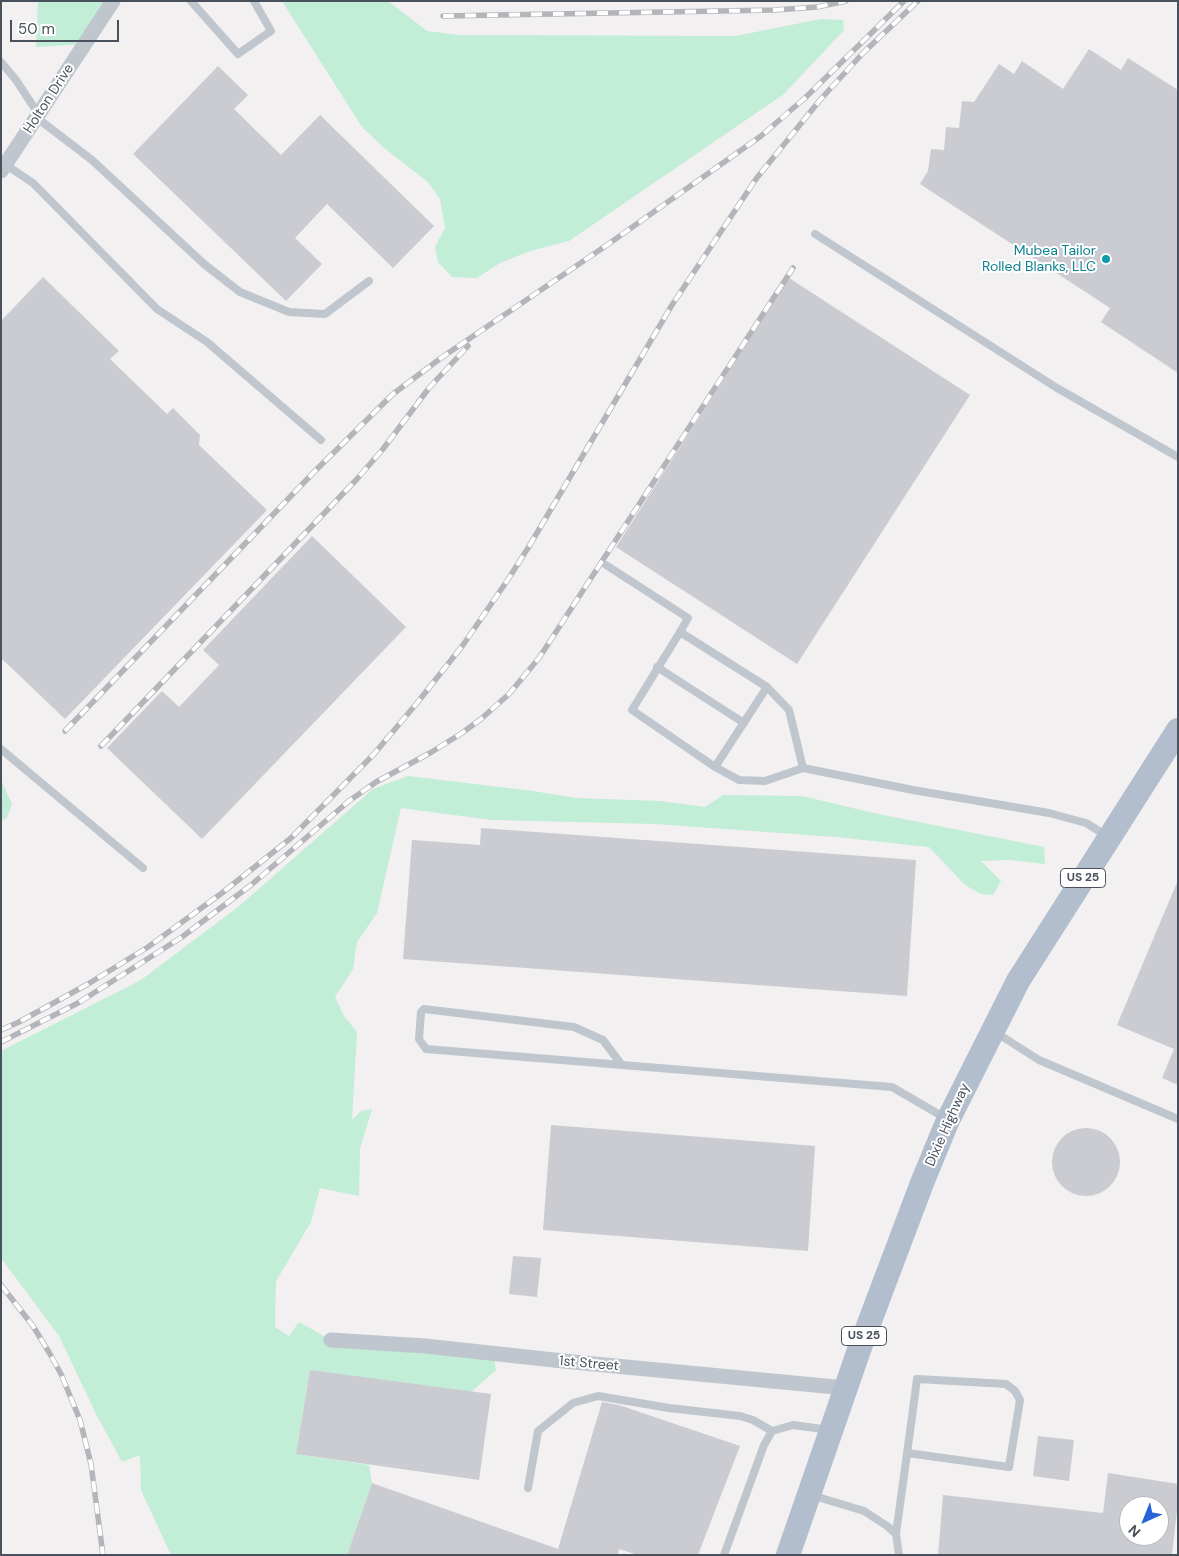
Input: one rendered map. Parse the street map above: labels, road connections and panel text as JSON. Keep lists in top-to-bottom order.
{
  "streets": {
    "main road": ["US 25", "Dixie Highway"],
    "street": ["Holton Drive", "1st Street"]
  },
  "crossings": [
    ["Dixie Highway", "1st Street"]
  ],
  "places": ["Mubea Tailor Rolled Blanks, LLC"],
  "scale_bar": "50 m",
  "north": "bottom left"
}
